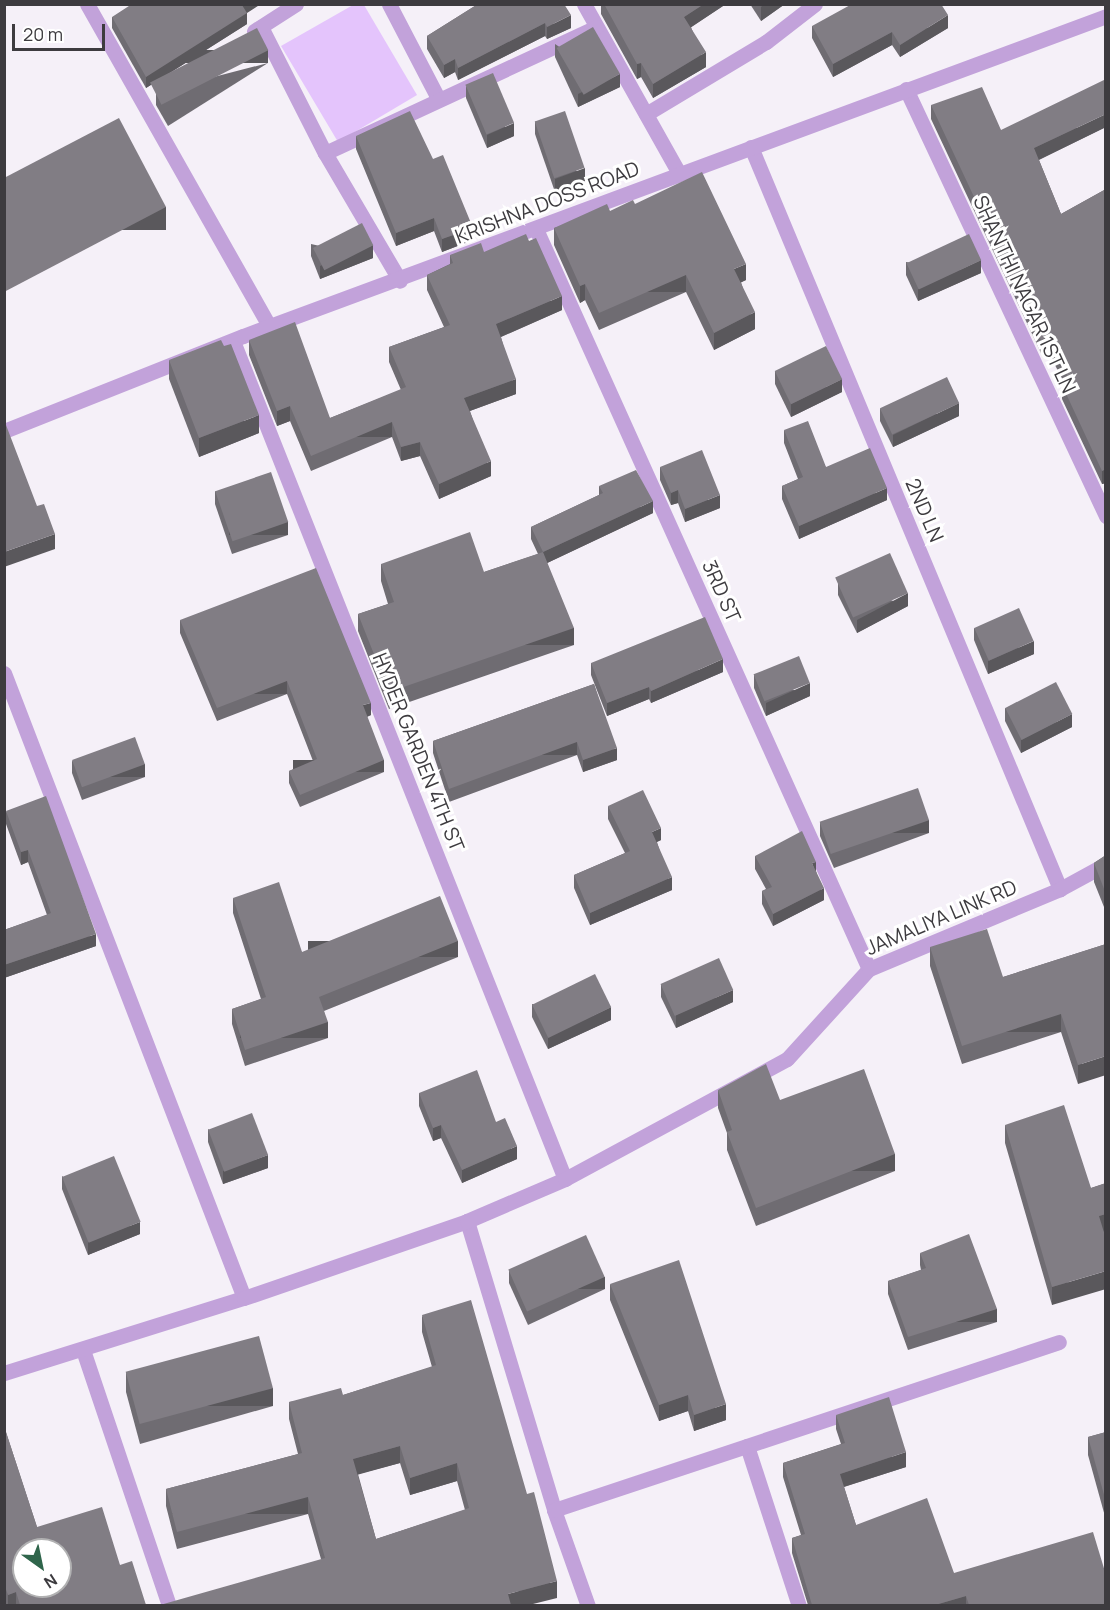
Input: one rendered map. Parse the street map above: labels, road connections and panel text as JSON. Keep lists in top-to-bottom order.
{
  "streets": {
    "street": [
      "KRISHNA DOSS ROAD",
      "SHANTHI NAGAR 1ST LN",
      "2ND LN",
      "3RD ST",
      "HYDER GARDEN 4TH ST",
      "JAMALIYA LINK RD"
    ]
  },
  "crossings": [
    ["KRISHNA DOSS ROAD", "SHANTHI NAGAR 1ST LN"],
    ["KRISHNA DOSS ROAD", "2ND LN"],
    ["KRISHNA DOSS ROAD", "3RD ST"],
    ["KRISHNA DOSS ROAD", "HYDER GARDEN 4TH ST"],
    ["2ND LN", "JAMALIYA LINK RD"],
    ["3RD ST", "JAMALIYA LINK RD"],
    ["HYDER GARDEN 4TH ST", "JAMALIYA LINK RD"]
  ],
  "scale_bar": "20 m",
  "north": "bottom right"
}
